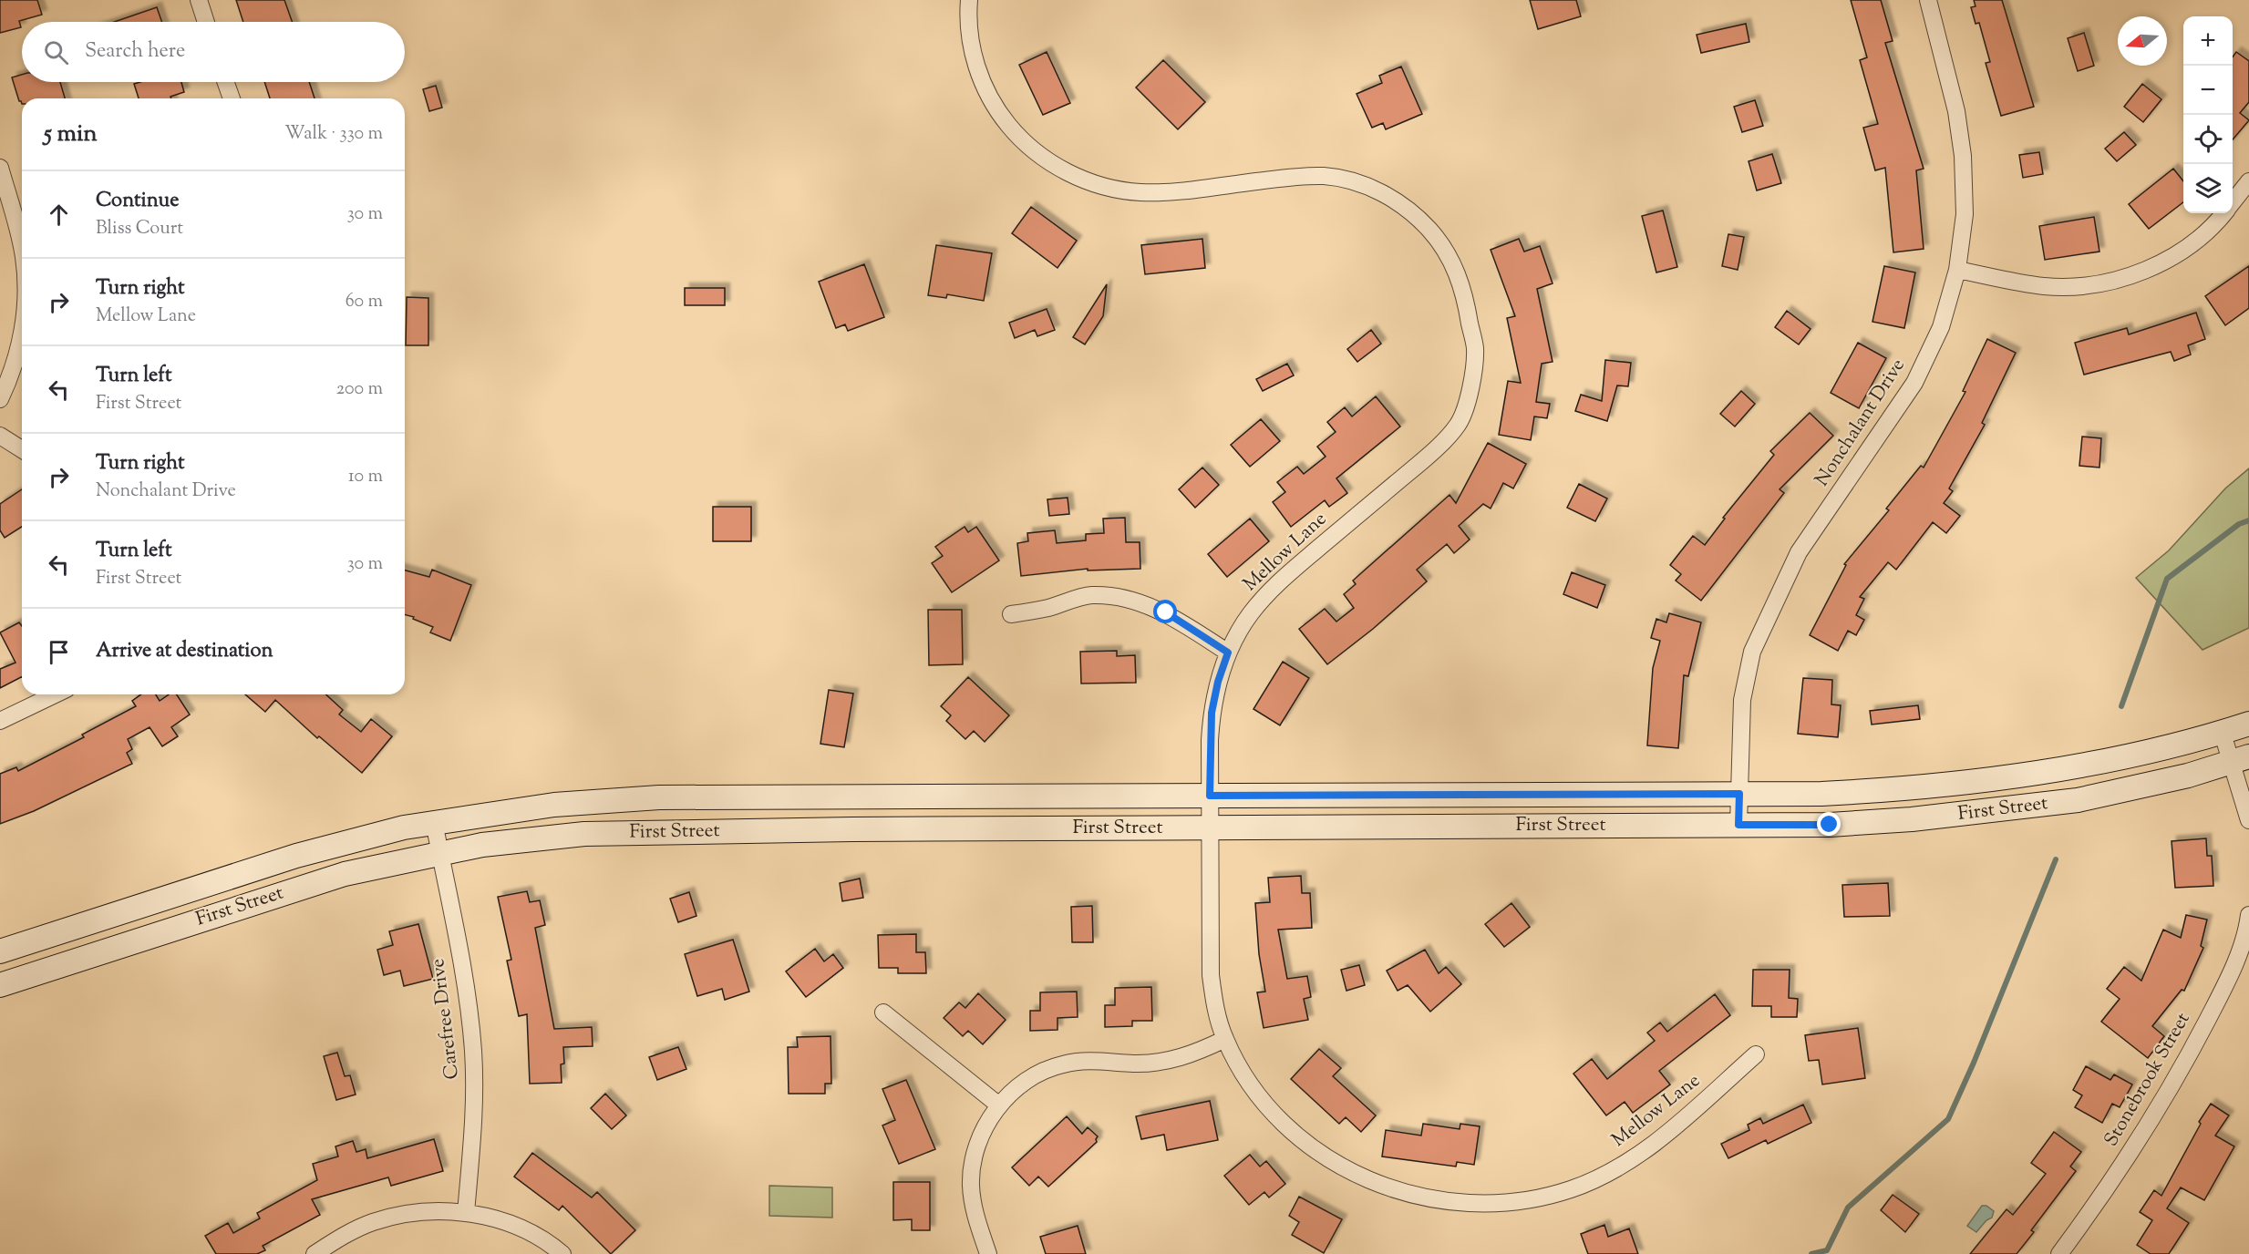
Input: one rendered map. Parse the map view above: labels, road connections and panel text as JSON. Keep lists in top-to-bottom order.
{
  "streets": {
    "main road": ["First Street"],
    "street": [
      "Nonchalant Drive",
      "Mellow Lane",
      "Carefree Drive",
      "Stonebrook Street"
    ]
  },
  "crossings": [
    ["Nonchalant Drive", "First Street"],
    ["Mellow Lane", "First Street"],
    ["First Street", "Carefree Drive"]
  ],
  "north": "left",
  "page": {
    "map_buttons": ["+", "−"],
    "search": "Search here",
    "heading": ["5 min", "Walk · 330 m"],
    "list": [
      ["Continue", "Bliss Court", "30 m"],
      ["Turn right", "Mellow Lane", "60 m"],
      ["Turn left", "First Street", "200 m"],
      ["Turn right", "Nonchalant Drive", "10 m"],
      ["Turn left", "First Street", "30 m"],
      "Arrive at destination"
    ]
  }
}
